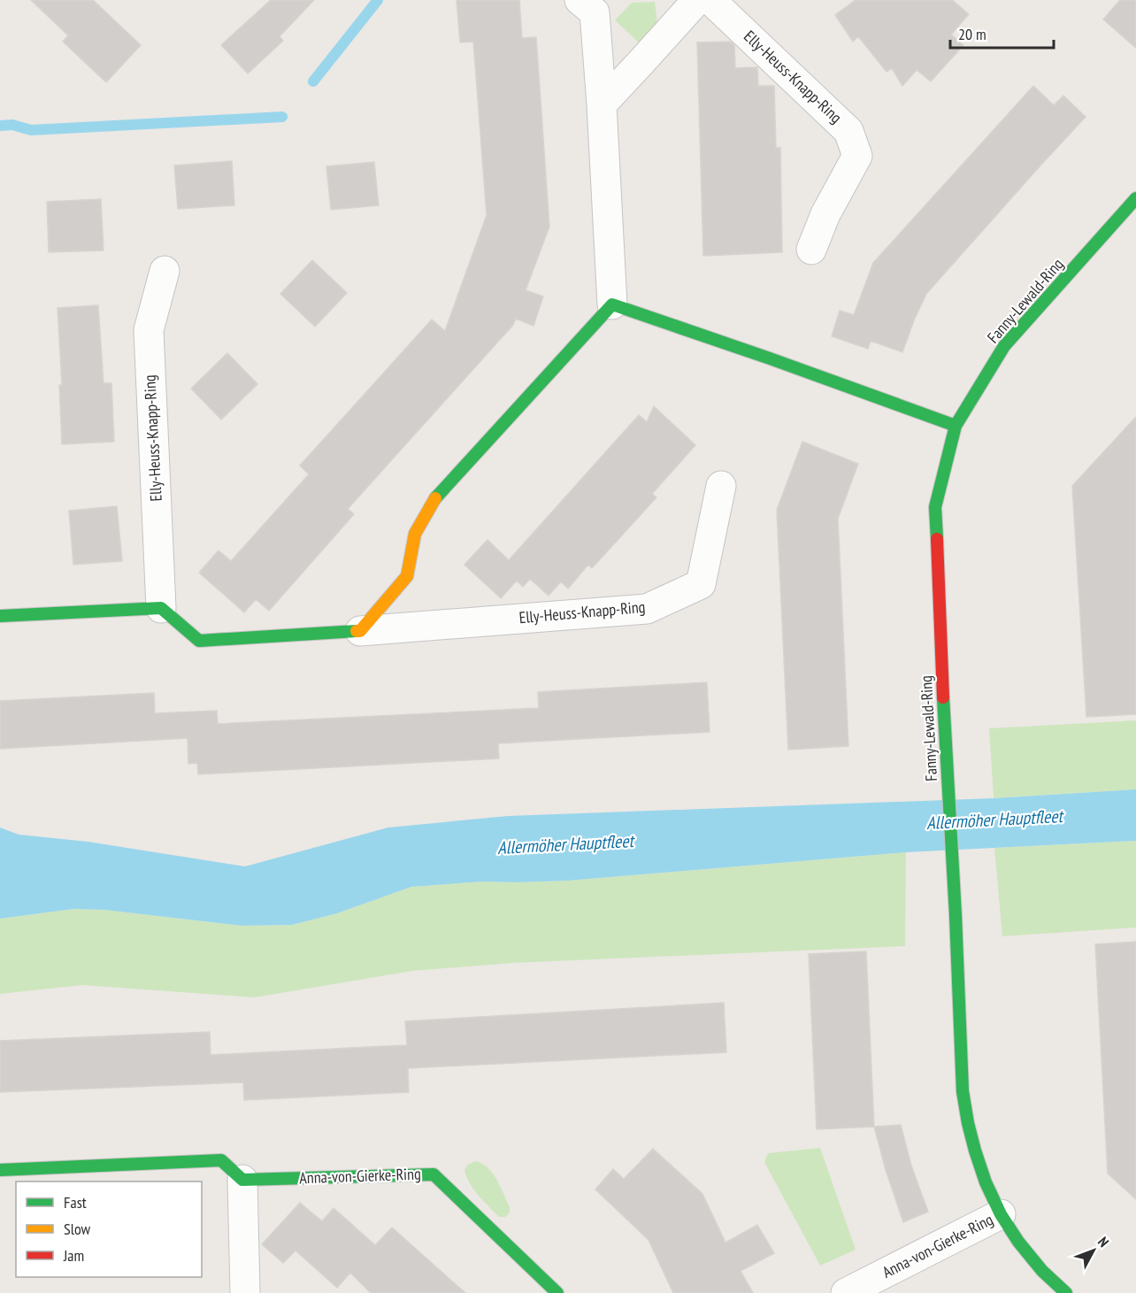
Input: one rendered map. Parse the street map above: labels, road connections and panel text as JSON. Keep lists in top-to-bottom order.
{
  "streets": {
    "street": ["Elly-Heuss-Knapp-Ring", "Fanny-Lewald-Ring", "Anna-von-Gierke-Ring"]
  },
  "crossings": [
    ["Fanny-Lewald-Ring", "Anna-von-Gierke-Ring"]
  ],
  "water": ["Allermöher Hauptfleet"],
  "legend": ["Fast", "Slow", "Jam"],
  "scale_bar": "20 m",
  "north": "top right"
}
